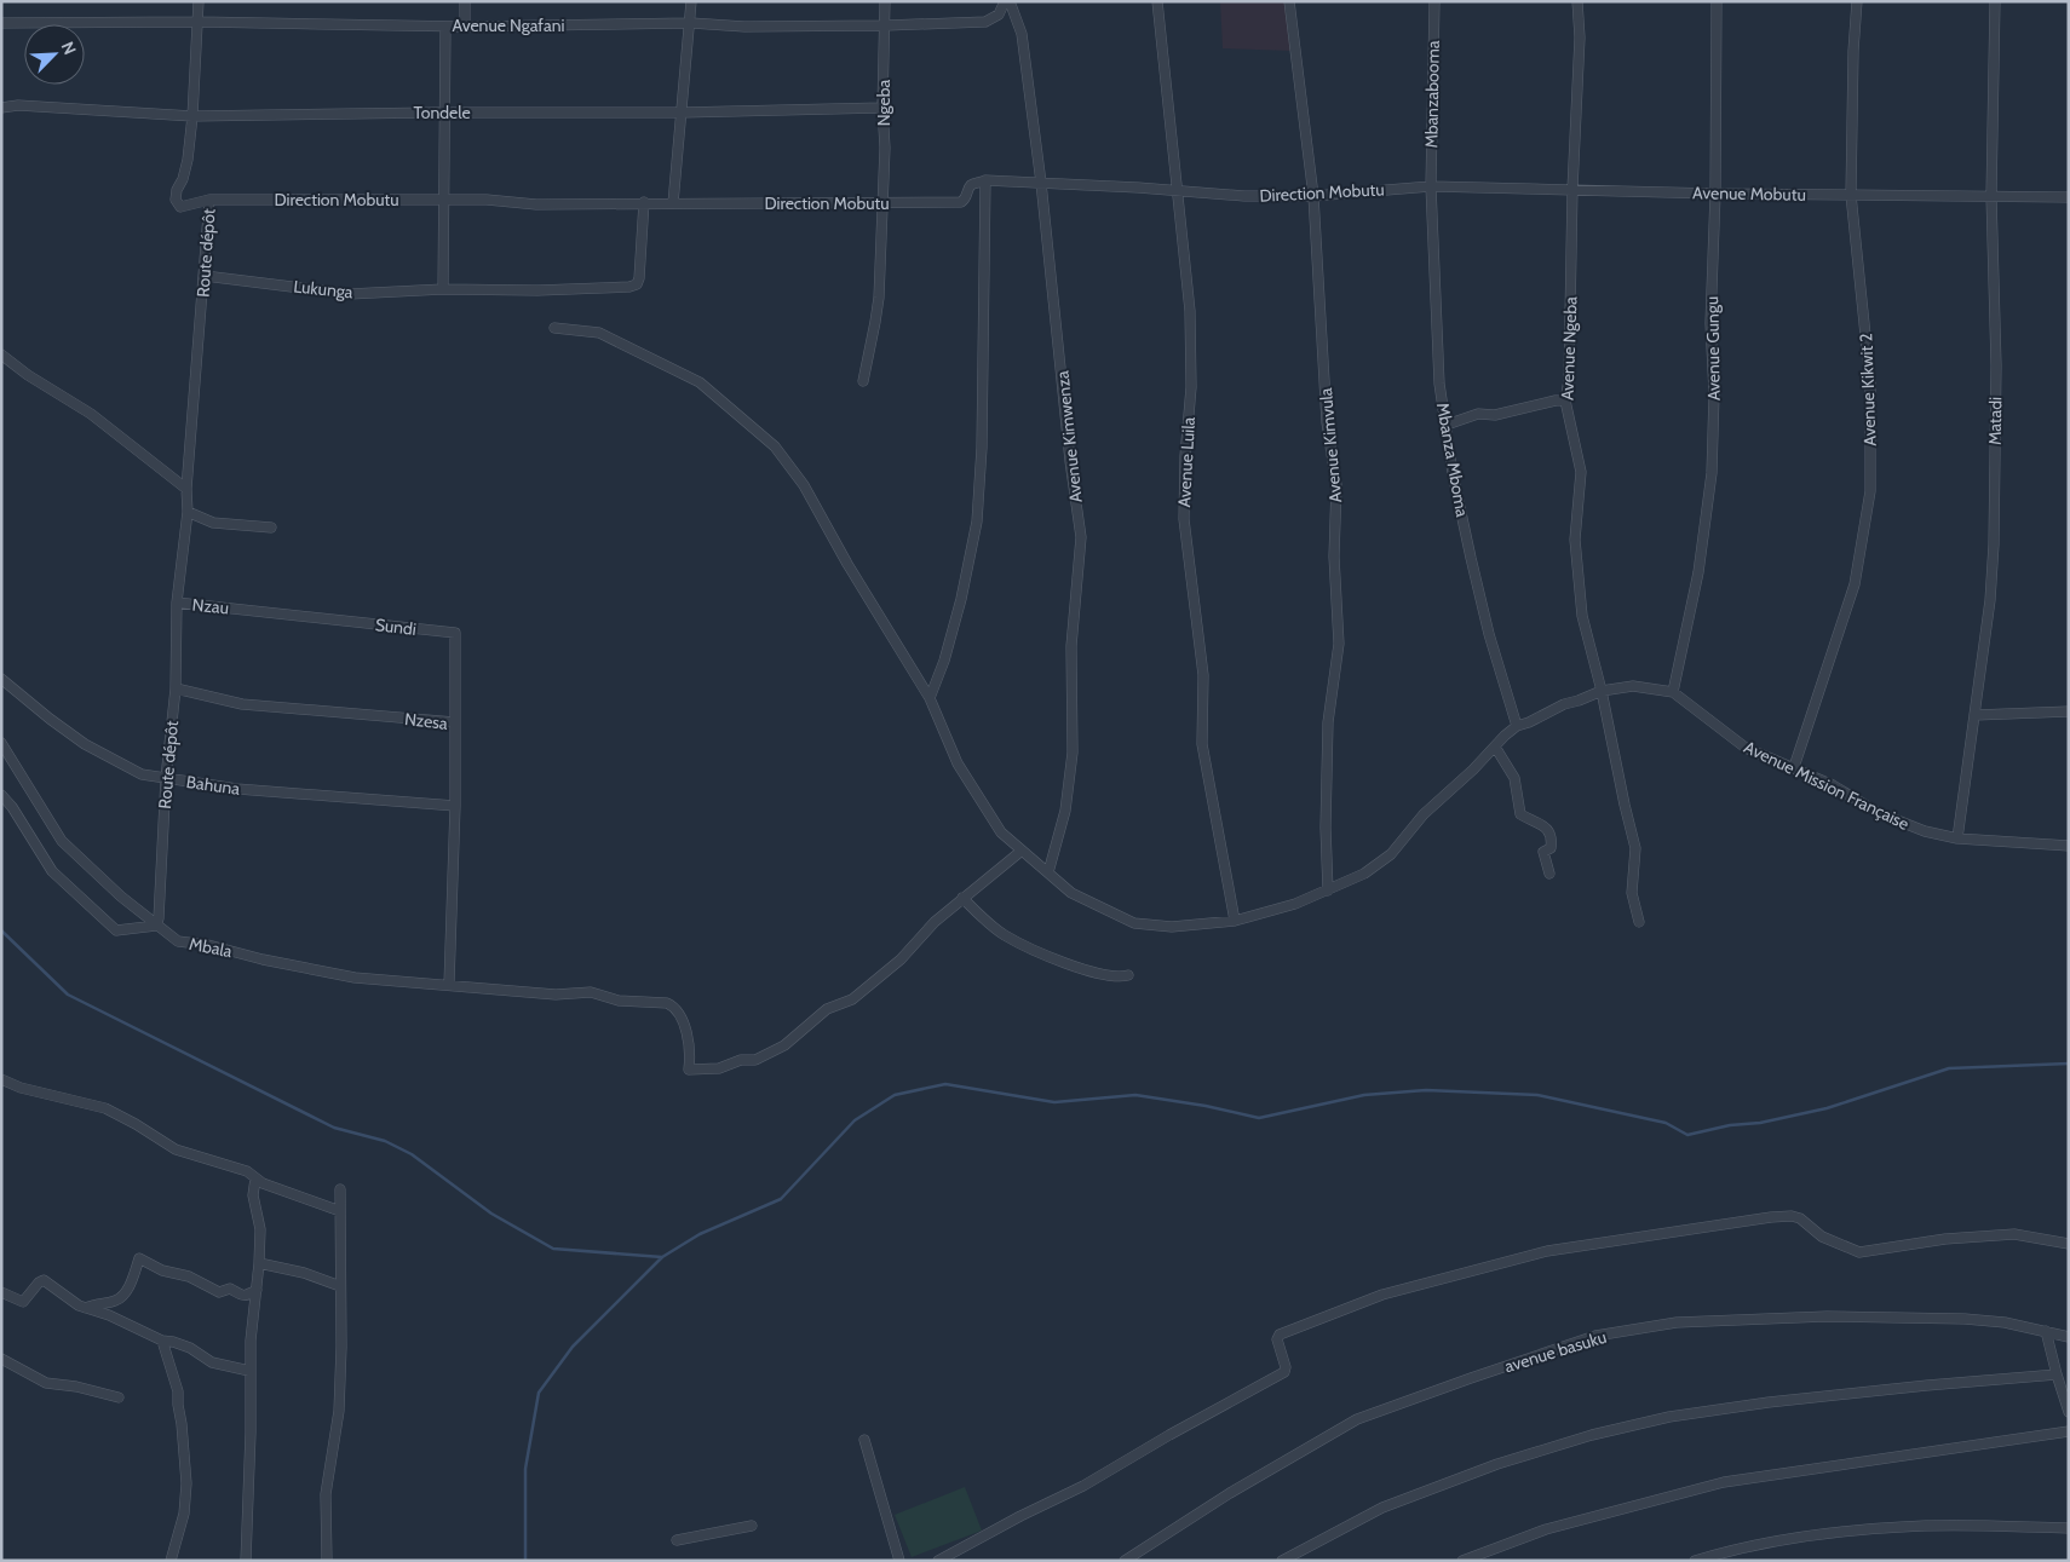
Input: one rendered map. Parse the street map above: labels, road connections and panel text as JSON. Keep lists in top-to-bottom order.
{
  "streets": {
    "street": [
      "Avenue Ngafani",
      "Mbanzabooma",
      "Ngeba",
      "Tondele",
      "Direction Mobutu",
      "Avenue Mobutu",
      "Route dépôt",
      "Lukunga",
      "Avenue Ngeba",
      "Avenue Gungu",
      "Avenue Kikwit 2",
      "Matadi",
      "Avenue Kimwenza",
      "Avenue Kimvula",
      "Mbanza Mboma",
      "Avenue Luila",
      "Nzau",
      "Sundi",
      "Nzesa",
      "Bahuna",
      "Avenue Mission Française",
      "Mbala",
      "avenue basuku"
    ]
  },
  "crossings": [
    ["Avenue Ngafani", "Ngeba"],
    ["Avenue Ngafani", "Route dépôt"],
    ["Mbanzabooma", "Direction Mobutu"],
    ["Mbanzabooma", "Avenue Mobutu"],
    ["Mbanzabooma", "Mbanza Mboma"],
    ["Ngeba", "Tondele"],
    ["Ngeba", "Direction Mobutu"],
    ["Tondele", "Route dépôt"],
    ["Direction Mobutu", "Avenue Mobutu"],
    ["Direction Mobutu", "Route dépôt"],
    ["Direction Mobutu", "Lukunga"],
    ["Direction Mobutu", "Avenue Kimwenza"],
    ["Direction Mobutu", "Avenue Kimvula"],
    ["Direction Mobutu", "Mbanza Mboma"],
    ["Direction Mobutu", "Avenue Luila"],
    ["Avenue Mobutu", "Avenue Ngeba"],
    ["Avenue Mobutu", "Avenue Gungu"],
    ["Avenue Mobutu", "Avenue Kikwit 2"],
    ["Avenue Mobutu", "Matadi"],
    ["Avenue Mobutu", "Mbanza Mboma"],
    ["Route dépôt", "Lukunga"],
    ["Route dépôt", "Nzau"],
    ["Route dépôt", "Nzesa"],
    ["Route dépôt", "Bahuna"],
    ["Route dépôt", "Mbala"],
    ["Avenue Ngeba", "Avenue Mission Française"],
    ["Avenue Gungu", "Avenue Mission Française"],
    ["Avenue Kikwit 2", "Avenue Mission Française"],
    ["Matadi", "Avenue Mission Française"],
    ["Mbanza Mboma", "Avenue Mission Française"],
    ["Nzau", "Sundi"],
    ["Sundi", "Nzesa"],
    ["Nzesa", "Bahuna"],
    ["Nzesa", "Mbala"]
  ],
  "north": "top right"
}
